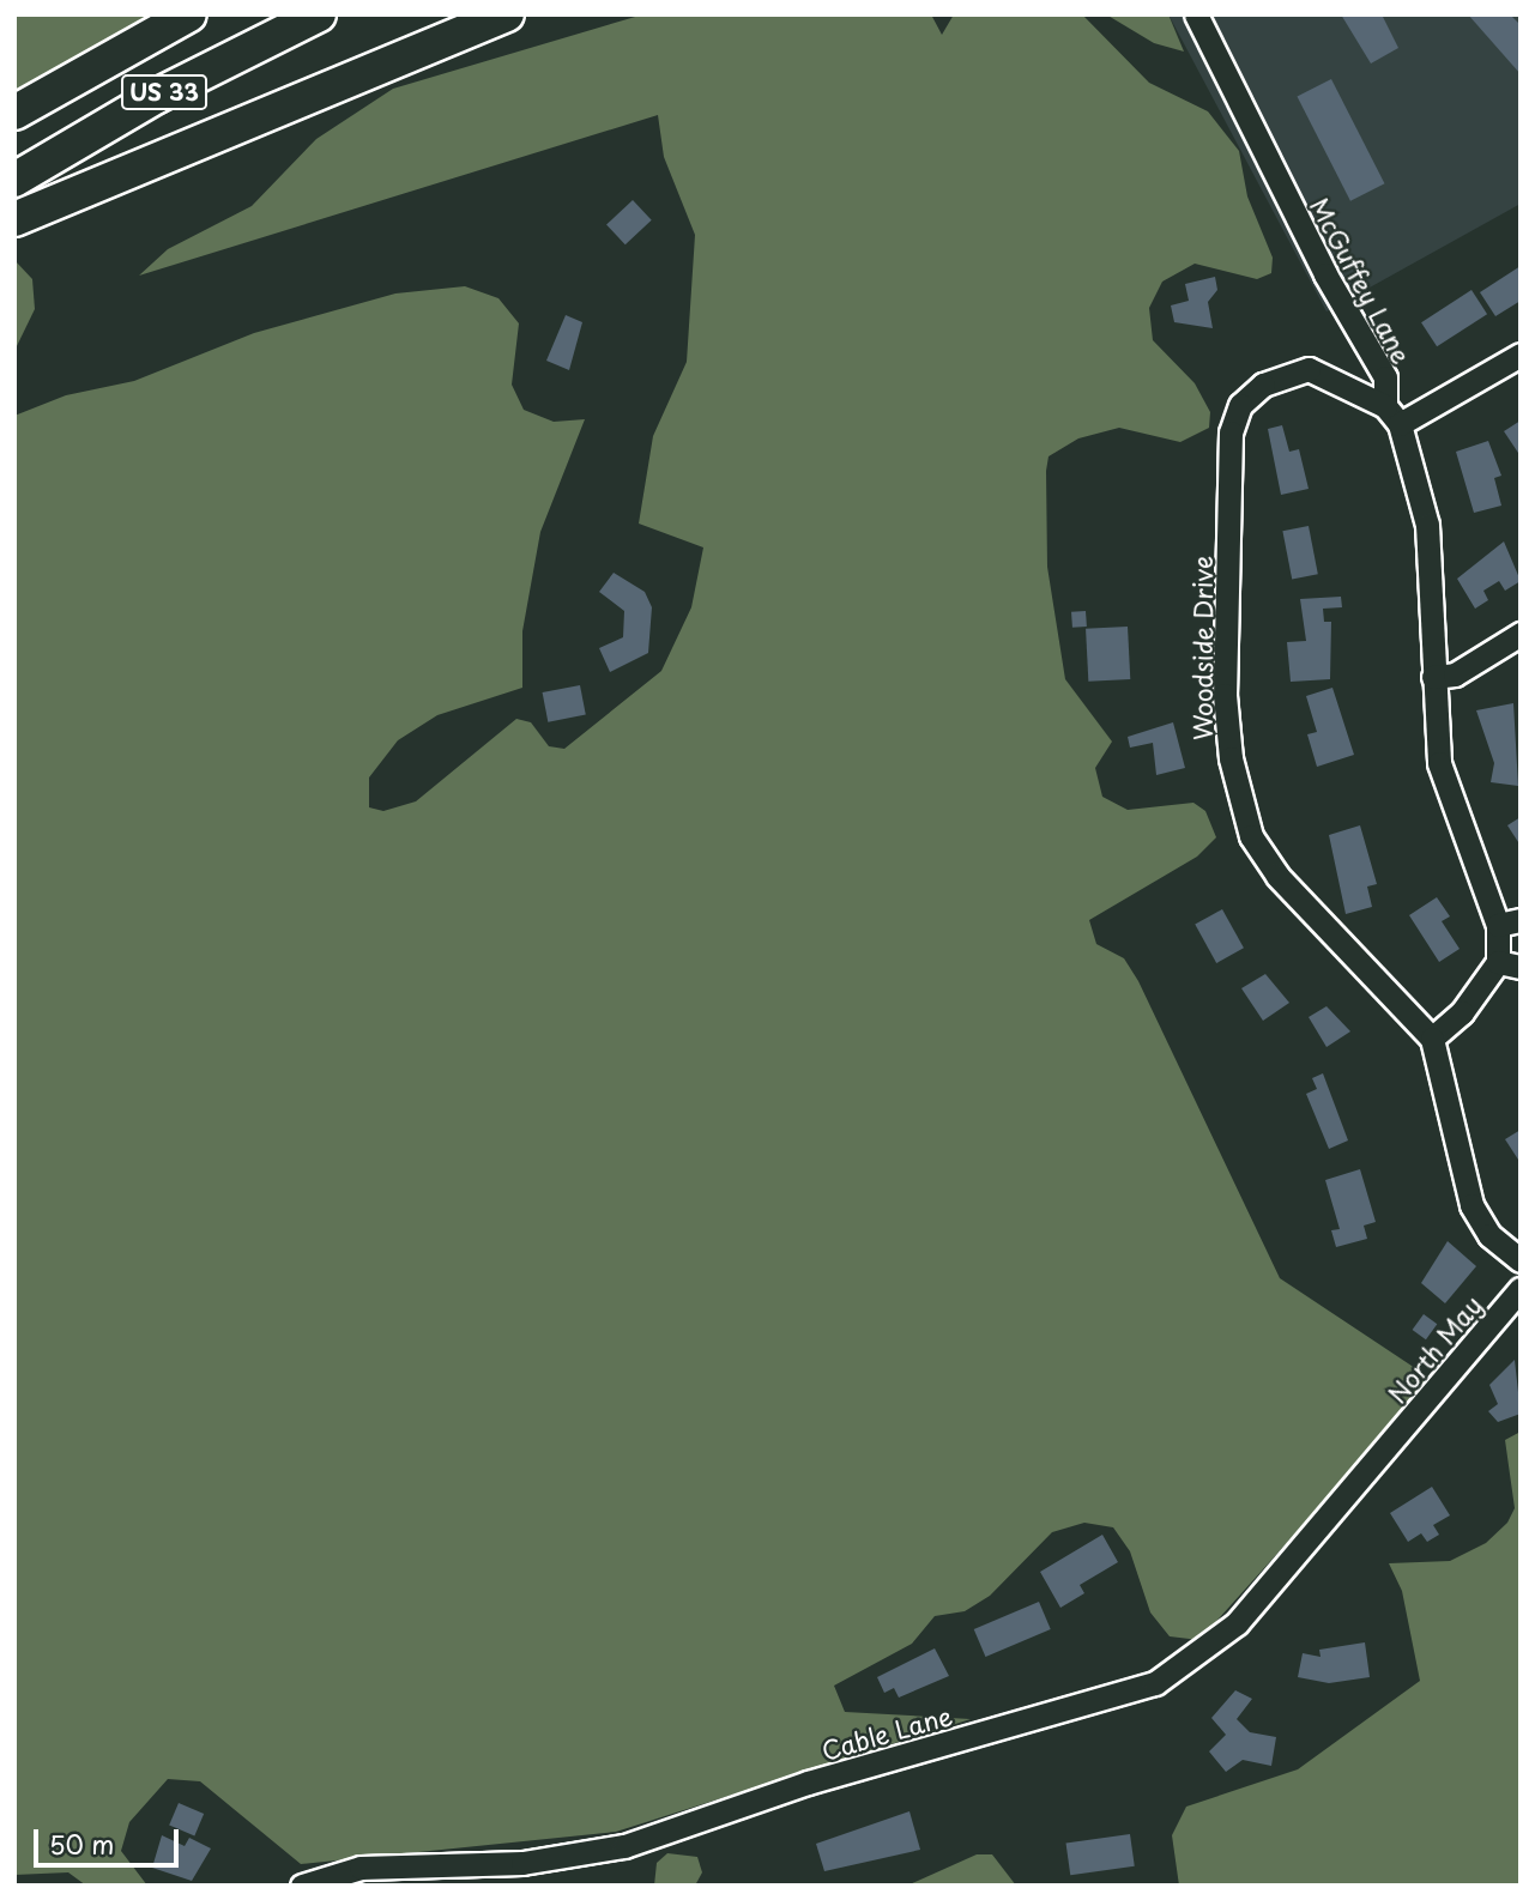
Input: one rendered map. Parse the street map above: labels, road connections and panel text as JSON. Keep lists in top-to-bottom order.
{
  "streets": {
    "highway": ["US 33"],
    "street": [
      "McGuffey Lane",
      "Woodside Drive",
      "North May",
      "Cable Lane"
    ]
  },
  "crossings": [
    ["McGuffey Lane", "Woodside Drive"],
    ["North May", "Cable Lane"]
  ],
  "scale_bar": "50 m"
}
